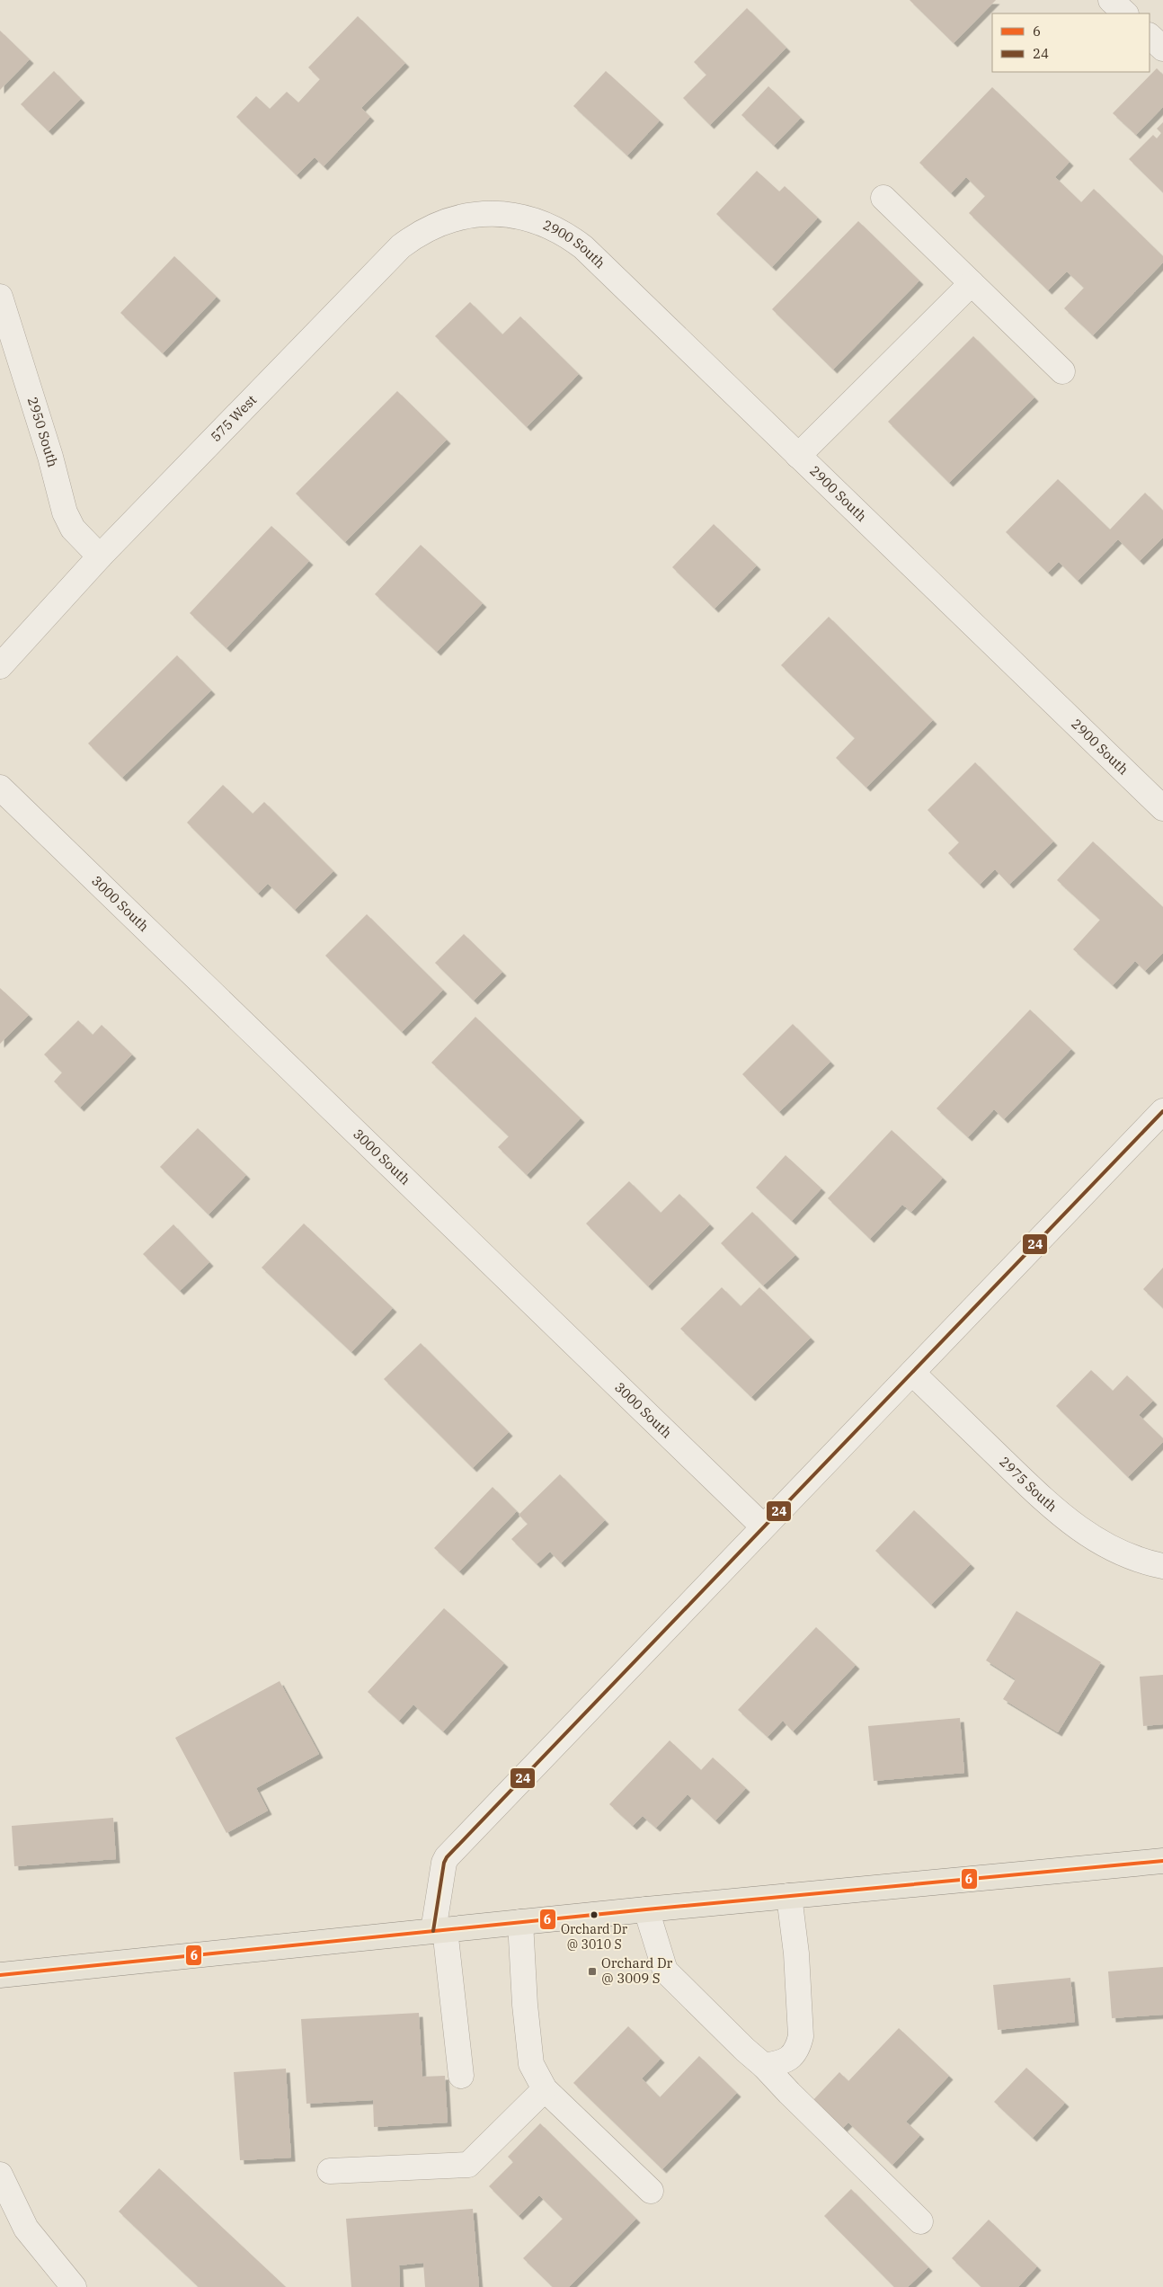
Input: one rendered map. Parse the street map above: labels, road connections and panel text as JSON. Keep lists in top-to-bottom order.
{
  "streets": {
    "street": [
      "2900 South",
      "575 West",
      "2950 South",
      "3000 South",
      "2975 South"
    ]
  },
  "crossings": [
    ["2900 South", "575 West"],
    ["575 West", "2950 South"]
  ],
  "places": {
    "other": ["Orchard Dr @ 3010 S"],
    "transit": ["Orchard Dr @ 3009 S"]
  },
  "lines": ["transit line 24", "transit line 6"],
  "legend": ["6", "24"]
}
